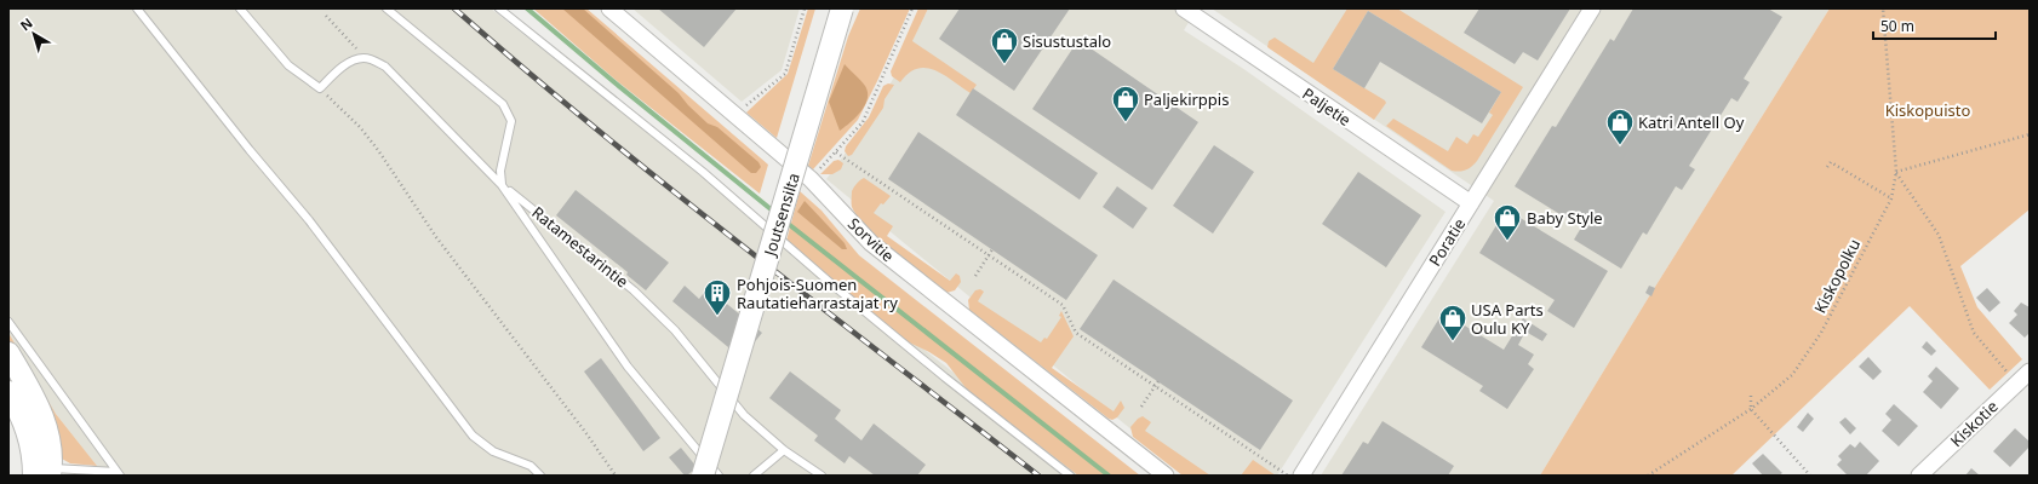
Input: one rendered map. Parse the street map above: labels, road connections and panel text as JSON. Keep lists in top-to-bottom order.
{
  "streets": {
    "main road": ["Joutsensilta"],
    "street": [
      "Paljetie",
      "Sorvitie",
      "Poratie",
      "Kiskotie"
    ],
    "lane": ["Ratamestarintie"],
    "path": ["Kiskopolku"]
  },
  "crossings": [
    ["Paljetie", "Poratie"]
  ],
  "parks": ["Kiskopuisto"],
  "places": {
    "shop": [
      "Sisustustalo",
      "Paljekirppis",
      "Katri Antell Oy",
      "Baby Style",
      "USA Parts Oulu KY"
    ],
    "building": ["Pohjois-Suomen Rautatieharrastajat ry"]
  },
  "scale_bar": "50 m",
  "north": "top left"
}
